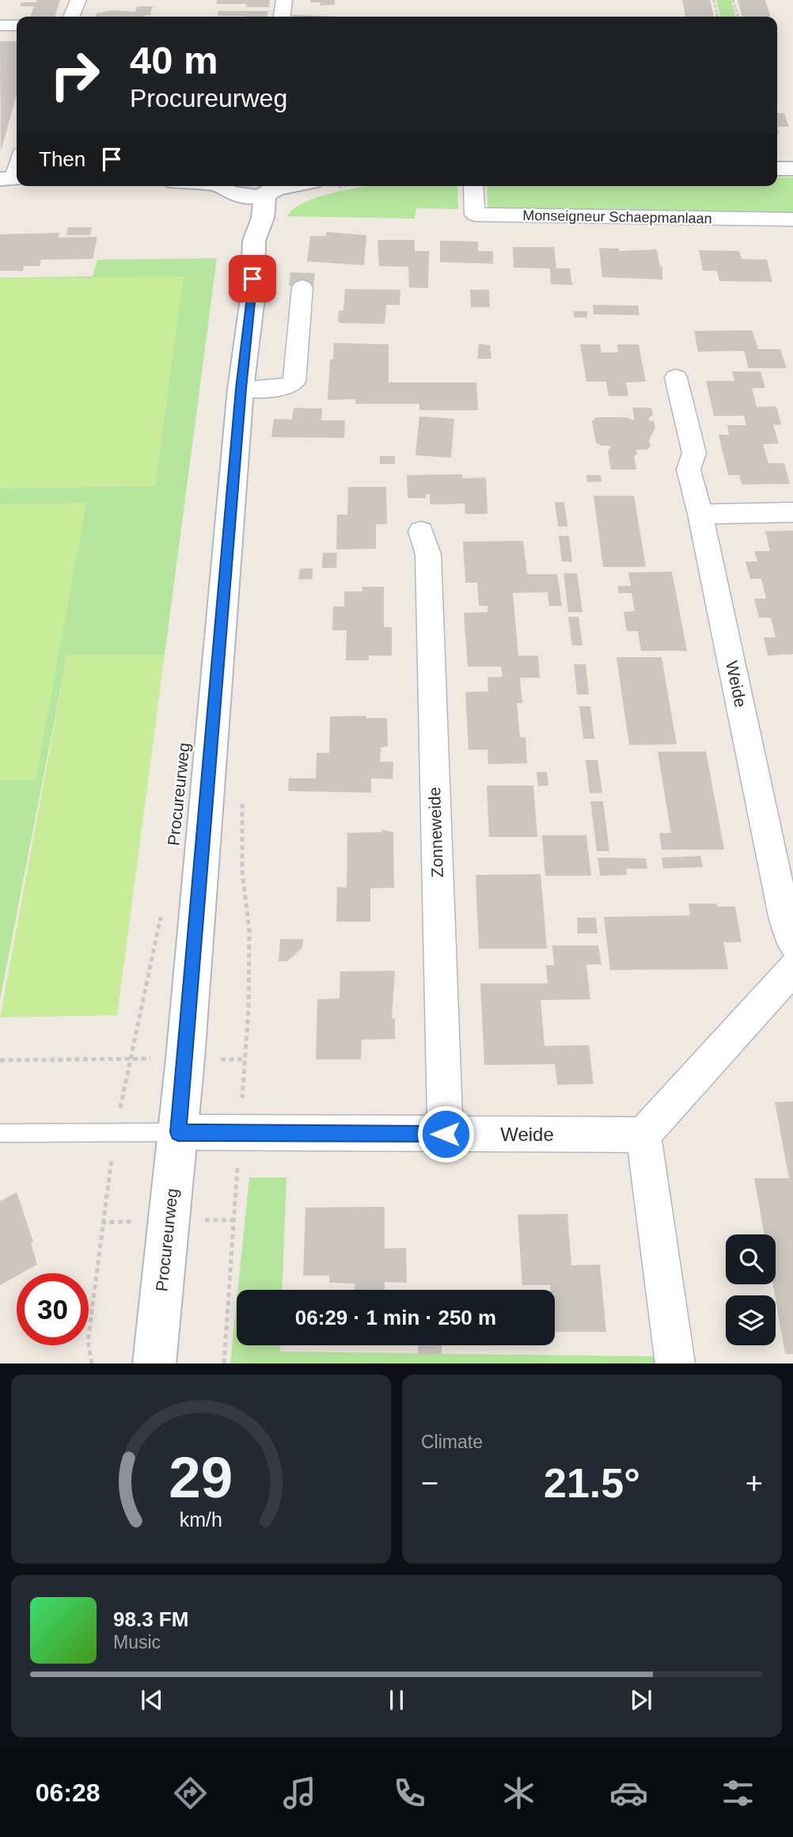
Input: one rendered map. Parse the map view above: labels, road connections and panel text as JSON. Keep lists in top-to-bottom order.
{
  "streets": {
    "main road": ["Procureurweg"],
    "street": ["Monseigneur Schaepmanlaan", "Weide", "Zonneweide"]
  },
  "crossings": [
    ["Weide", "Procureurweg"],
    ["Weide", "Zonneweide"]
  ],
  "page": {
    "turn": ["40 m", "Procureurweg"],
    "then": "Then",
    "limit": "30",
    "trip": "06:29 · 1 min · 250 m",
    "tile": "Climate",
    "heat": ["−", "21.5°", "+"],
    "song": ["98.3 FM", "Music"],
    "tabs": "06:28",
    "gauge": ["29", "km/h"]
  }
}
